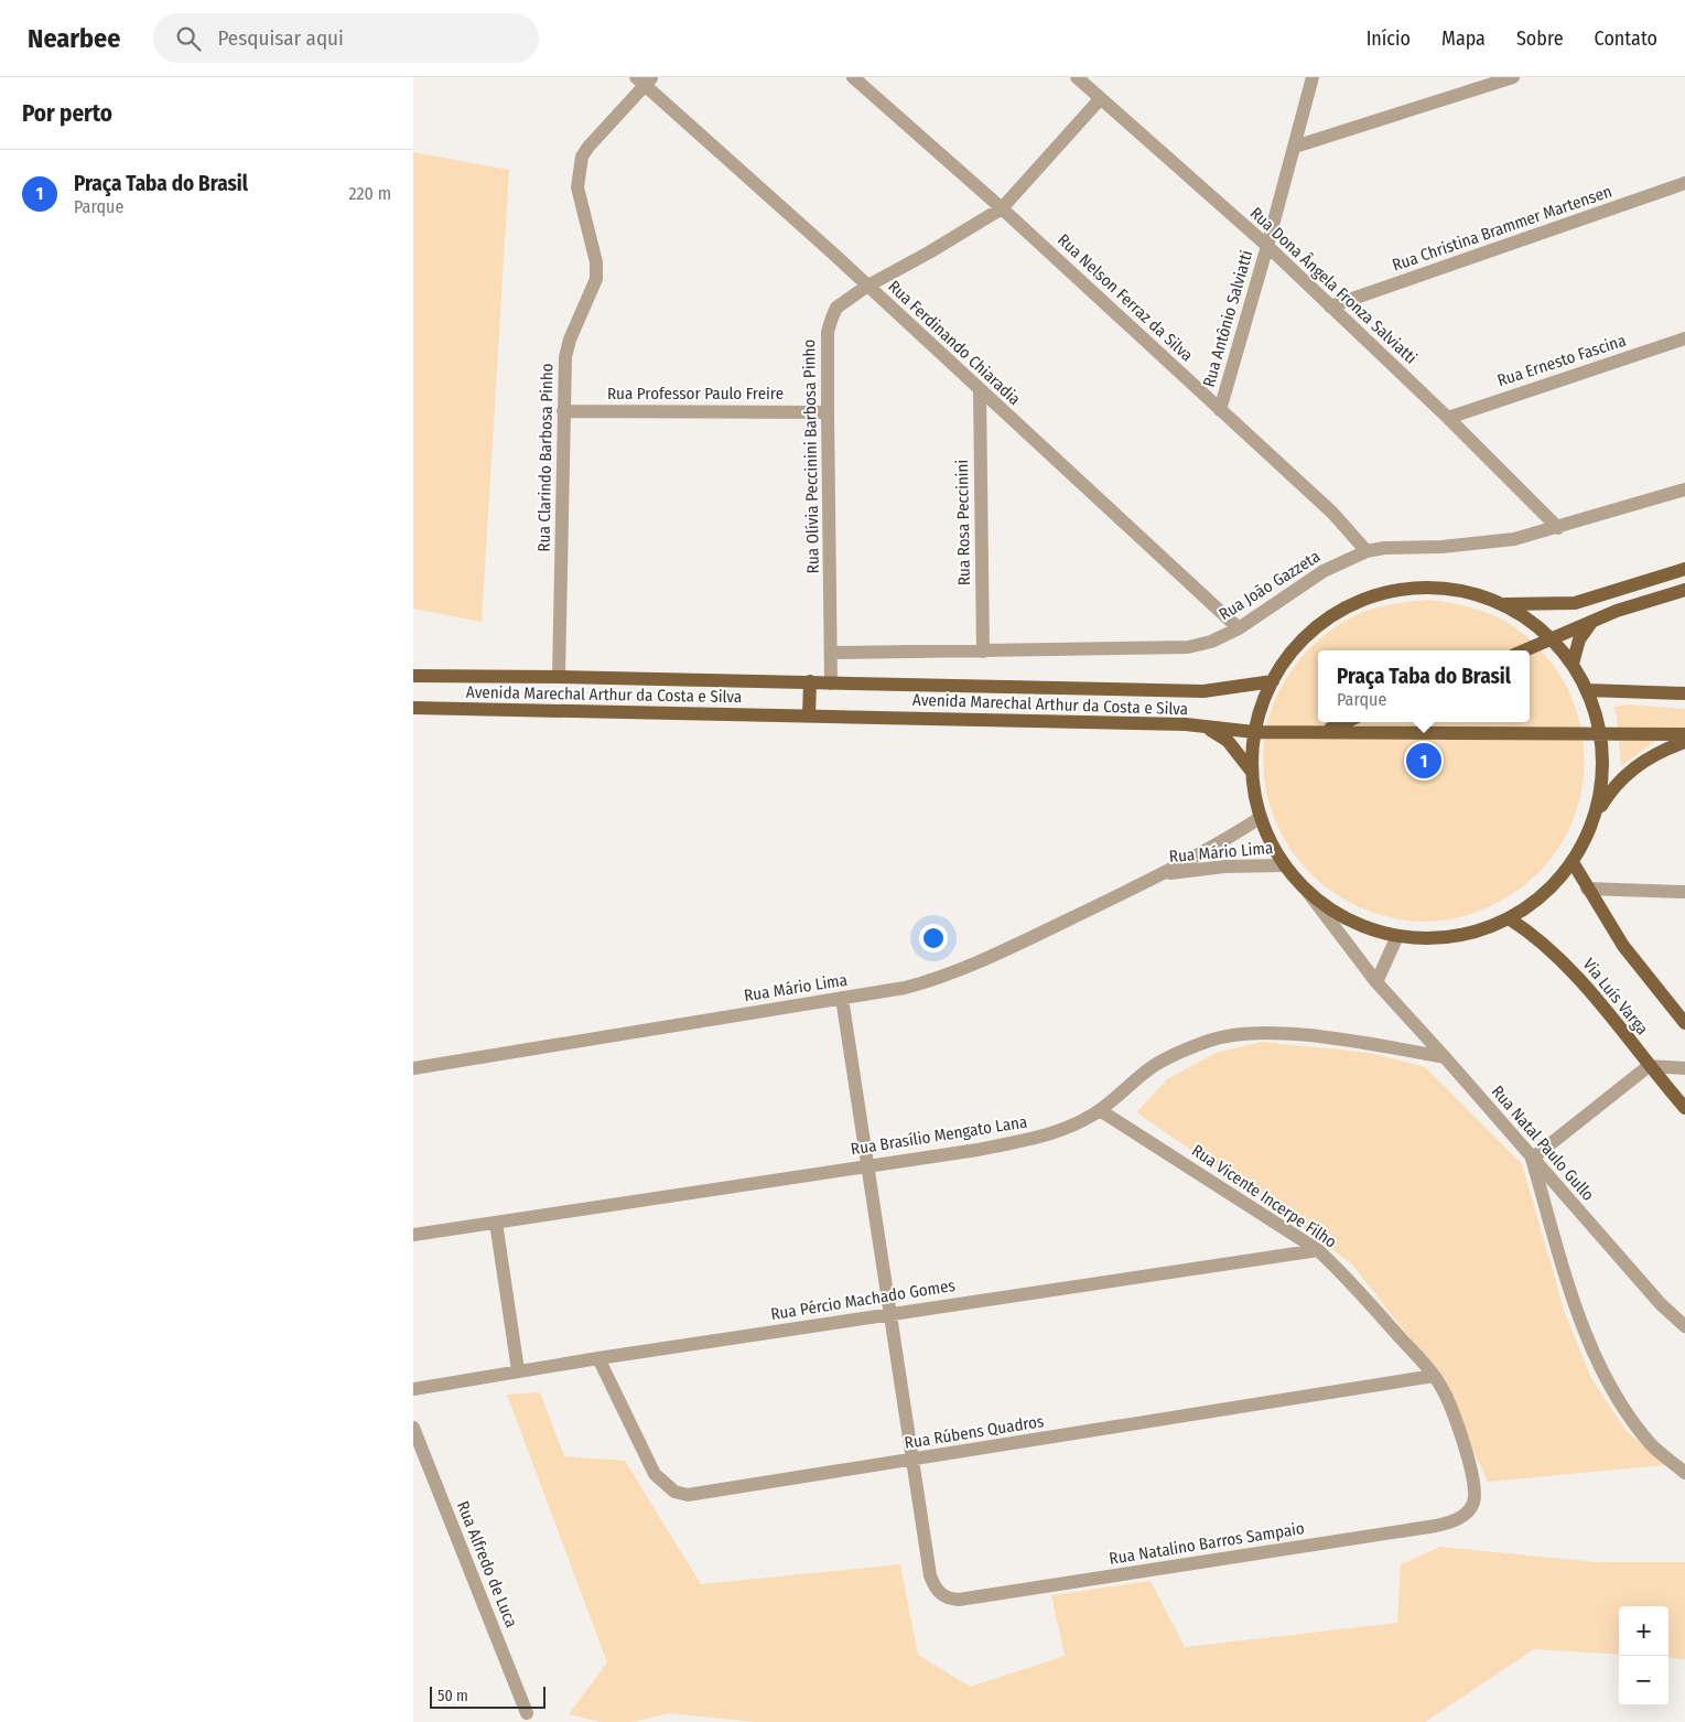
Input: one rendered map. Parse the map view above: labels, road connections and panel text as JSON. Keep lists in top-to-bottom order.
{
  "streets": {
    "main road": ["Avenida Marechal Arthur da Costa e Silva", "Via Luís Varga"],
    "street": [
      "Rua Christina Brammer Martensen",
      "Rua Dona Ângela Fronza Salviatti",
      "Rua Nelson Ferraz da Silva",
      "Rua Antônio Salviatti",
      "Rua Ferdinando Chiaradia",
      "Rua Ernesto Fascina",
      "Rua Professor Paulo Freire",
      "Rua Olívia Peccinini Barbosa Pinho",
      "Rua Clarindo Barbosa Pinho",
      "Rua Rosa Peccinini",
      "Rua João Gazzeta",
      "Rua Mário Lima",
      "Rua Brasílio Mengato Lana",
      "Rua Natal Paulo Gullo",
      "Rua Vicente Incerpe Filho",
      "Rua Pércio Machado Gomes",
      "Rua Rúbens Quadros",
      "Rua Natalino Barros Sampaio",
      "Rua Alfredo de Luca"
    ]
  },
  "crossings": [
    ["Rua Christina Brammer Martensen", "Rua Dona Ângela Fronza Salviatti"],
    ["Rua Dona Ângela Fronza Salviatti", "Rua Antônio Salviatti"],
    ["Rua Dona Ângela Fronza Salviatti", "Rua Ernesto Fascina"],
    ["Rua Dona Ângela Fronza Salviatti", "Rua Olívia Peccinini Barbosa Pinho"],
    ["Rua Dona Ângela Fronza Salviatti", "Rua João Gazzeta"],
    ["Rua Nelson Ferraz da Silva", "Rua Antônio Salviatti"],
    ["Rua Nelson Ferraz da Silva", "Rua Olívia Peccinini Barbosa Pinho"],
    ["Rua Nelson Ferraz da Silva", "Rua João Gazzeta"],
    ["Rua Ferdinando Chiaradia", "Rua Olívia Peccinini Barbosa Pinho"],
    ["Rua Ferdinando Chiaradia", "Rua Clarindo Barbosa Pinho"],
    ["Rua Ferdinando Chiaradia", "Rua Rosa Peccinini"],
    ["Rua Ferdinando Chiaradia", "Rua João Gazzeta"],
    ["Rua Professor Paulo Freire", "Rua Olívia Peccinini Barbosa Pinho"],
    ["Rua Professor Paulo Freire", "Rua Clarindo Barbosa Pinho"],
    ["Rua Olívia Peccinini Barbosa Pinho", "Rua João Gazzeta"],
    ["Rua Olívia Peccinini Barbosa Pinho", "Avenida Marechal Arthur da Costa e Silva"],
    ["Rua Clarindo Barbosa Pinho", "Avenida Marechal Arthur da Costa e Silva"],
    ["Rua Rosa Peccinini", "Rua João Gazzeta"],
    ["Rua Brasílio Mengato Lana", "Rua Natal Paulo Gullo"],
    ["Rua Brasílio Mengato Lana", "Rua Vicente Incerpe Filho"],
    ["Rua Vicente Incerpe Filho", "Rua Pércio Machado Gomes"],
    ["Rua Vicente Incerpe Filho", "Rua Rúbens Quadros"],
    ["Rua Vicente Incerpe Filho", "Rua Natalino Barros Sampaio"],
    ["Rua Pércio Machado Gomes", "Rua Rúbens Quadros"],
    ["Rua Rúbens Quadros", "Rua Natalino Barros Sampaio"]
  ],
  "scale_bar": "50 m",
  "page": {
    "header": "Nearbee",
    "search": "Pesquisar aqui",
    "nav": [
      "Início",
      "Mapa",
      "Sobre",
      "Contato"
    ],
    "heading": "Por perto",
    "list": [
      {
        "mark": "1",
        "name": "Praça Taba do Brasil",
        "note": "Parque",
        "value": "220 m"
      }
    ],
    "popup": ["Praça Taba do Brasil", "Parque"],
    "pins": "1",
    "map_buttons": ["+", "−"],
    "scale": "50 m"
  }
}
